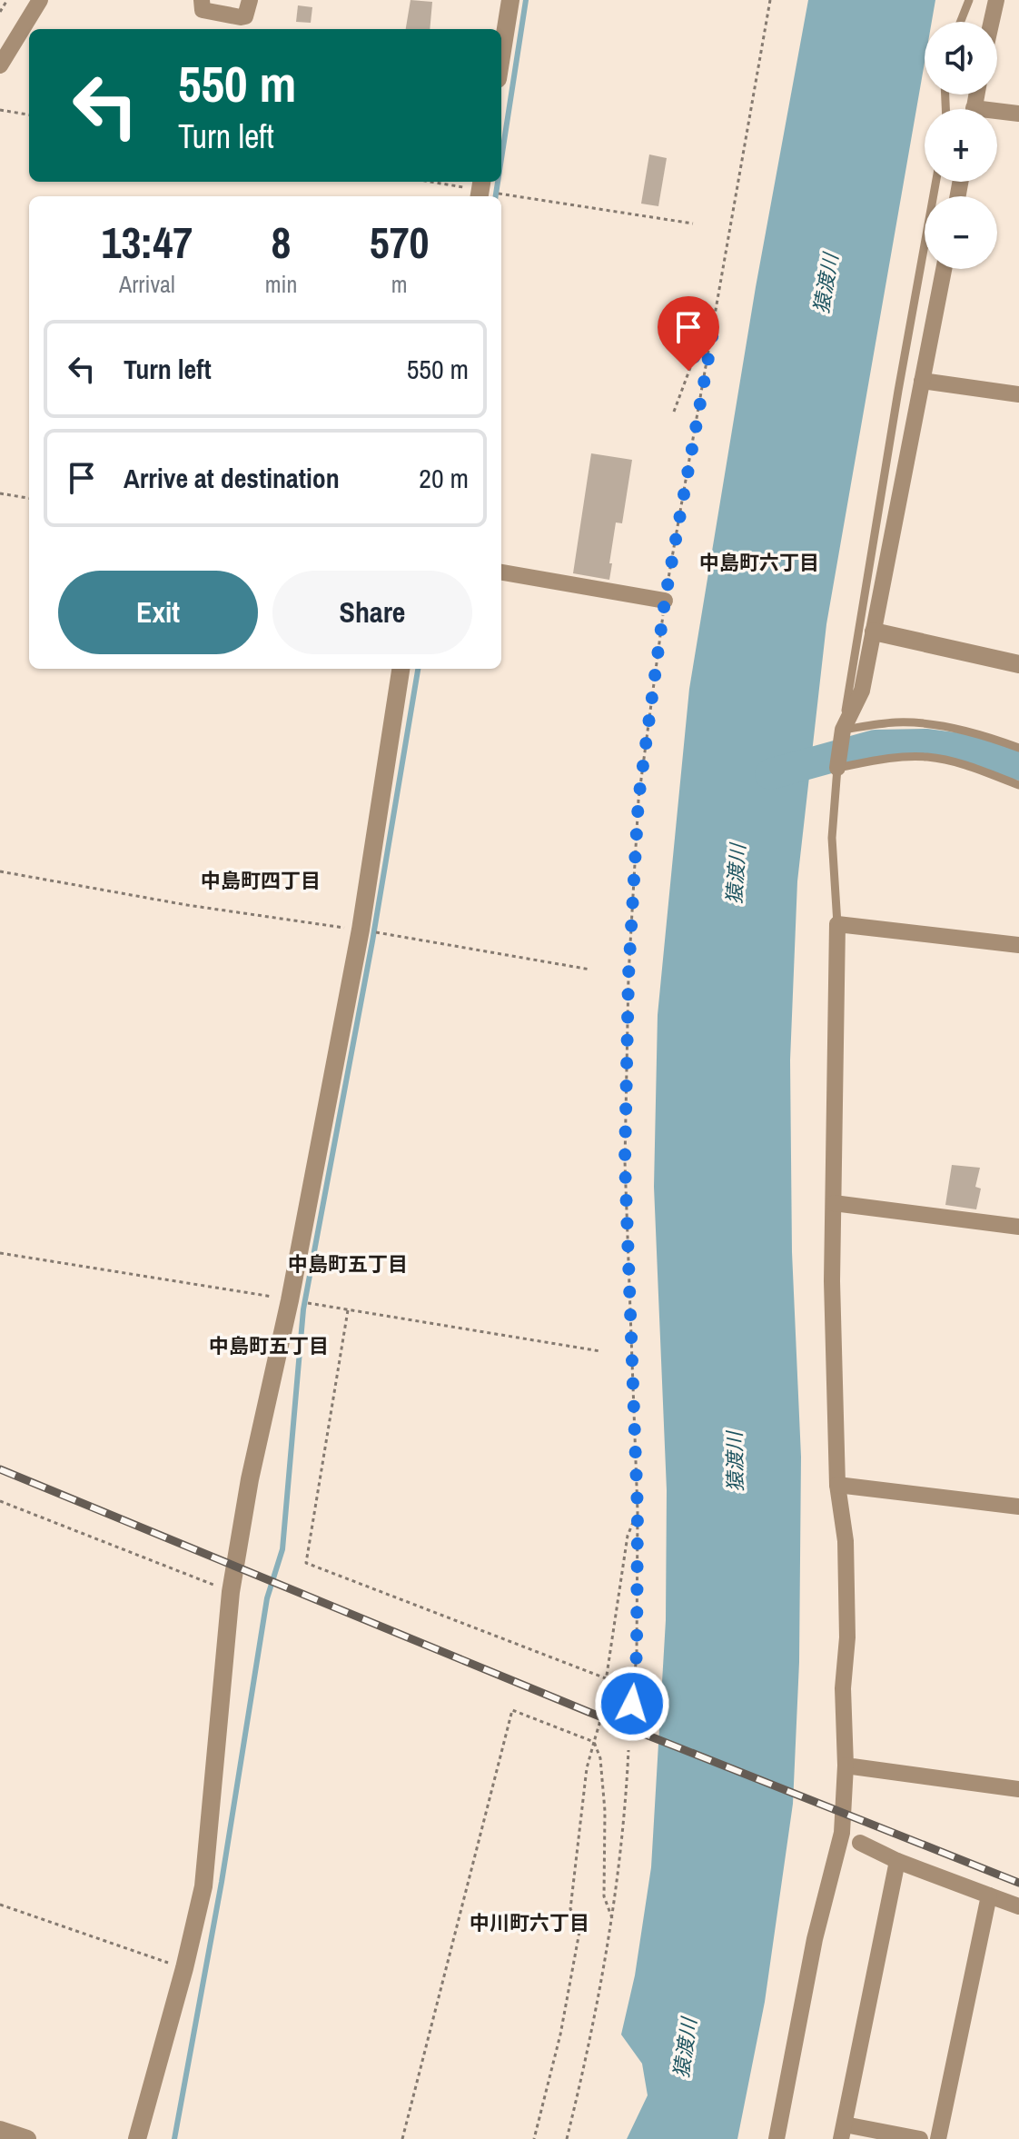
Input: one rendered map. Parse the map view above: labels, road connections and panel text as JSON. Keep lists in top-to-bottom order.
{
  "districts": [
    "中島町六丁目",
    "中島町四丁目",
    "中島町五丁目",
    "中島町五丁目",
    "中川町六丁目"
  ],
  "water": ["猿渡川"],
  "page": {
    "map_buttons": ["+", "−"],
    "turn": ["550 m", "Turn left"],
    "eta": [
      "13:47",
      "Arrival",
      "8",
      "min",
      "570",
      "m"
    ],
    "list": [
      {
        "name": "Turn left",
        "value": "550 m"
      },
      {
        "name": "Arrive at destination",
        "value": "20 m"
      }
    ],
    "buttons": ["Exit", "Share"]
  }
}
